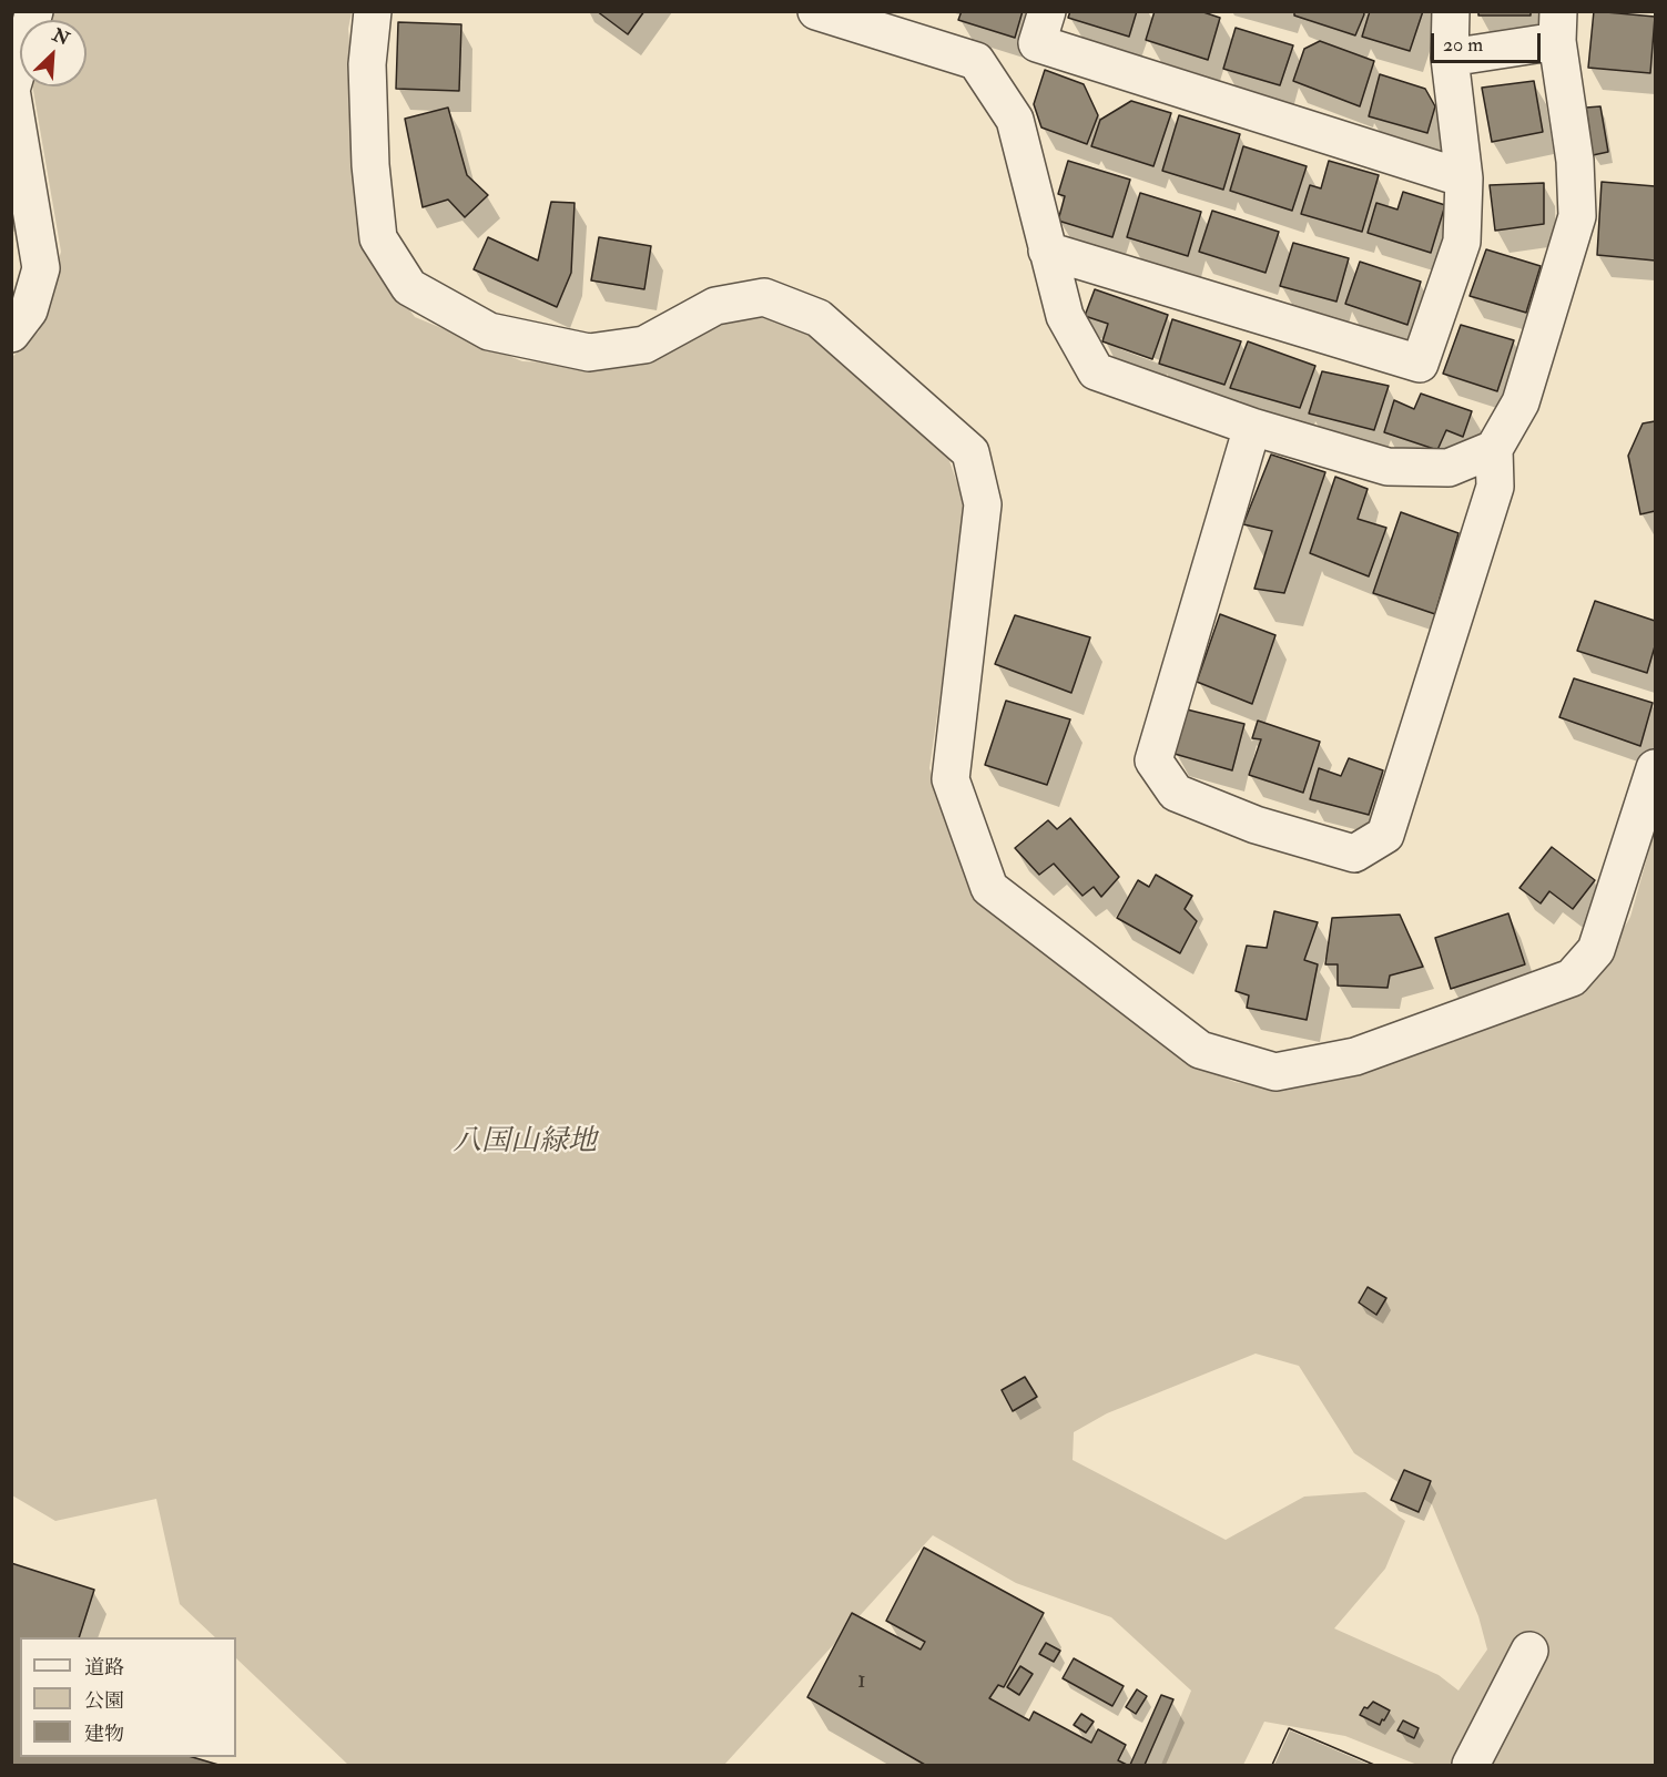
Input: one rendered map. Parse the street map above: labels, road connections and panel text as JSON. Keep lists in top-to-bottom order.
{
  "parks": ["八国山緑地"],
  "house_numbers": ["1"],
  "legend": ["道路", "公園", "建物"],
  "scale_bar": "20 m",
  "north": "top right"
}
